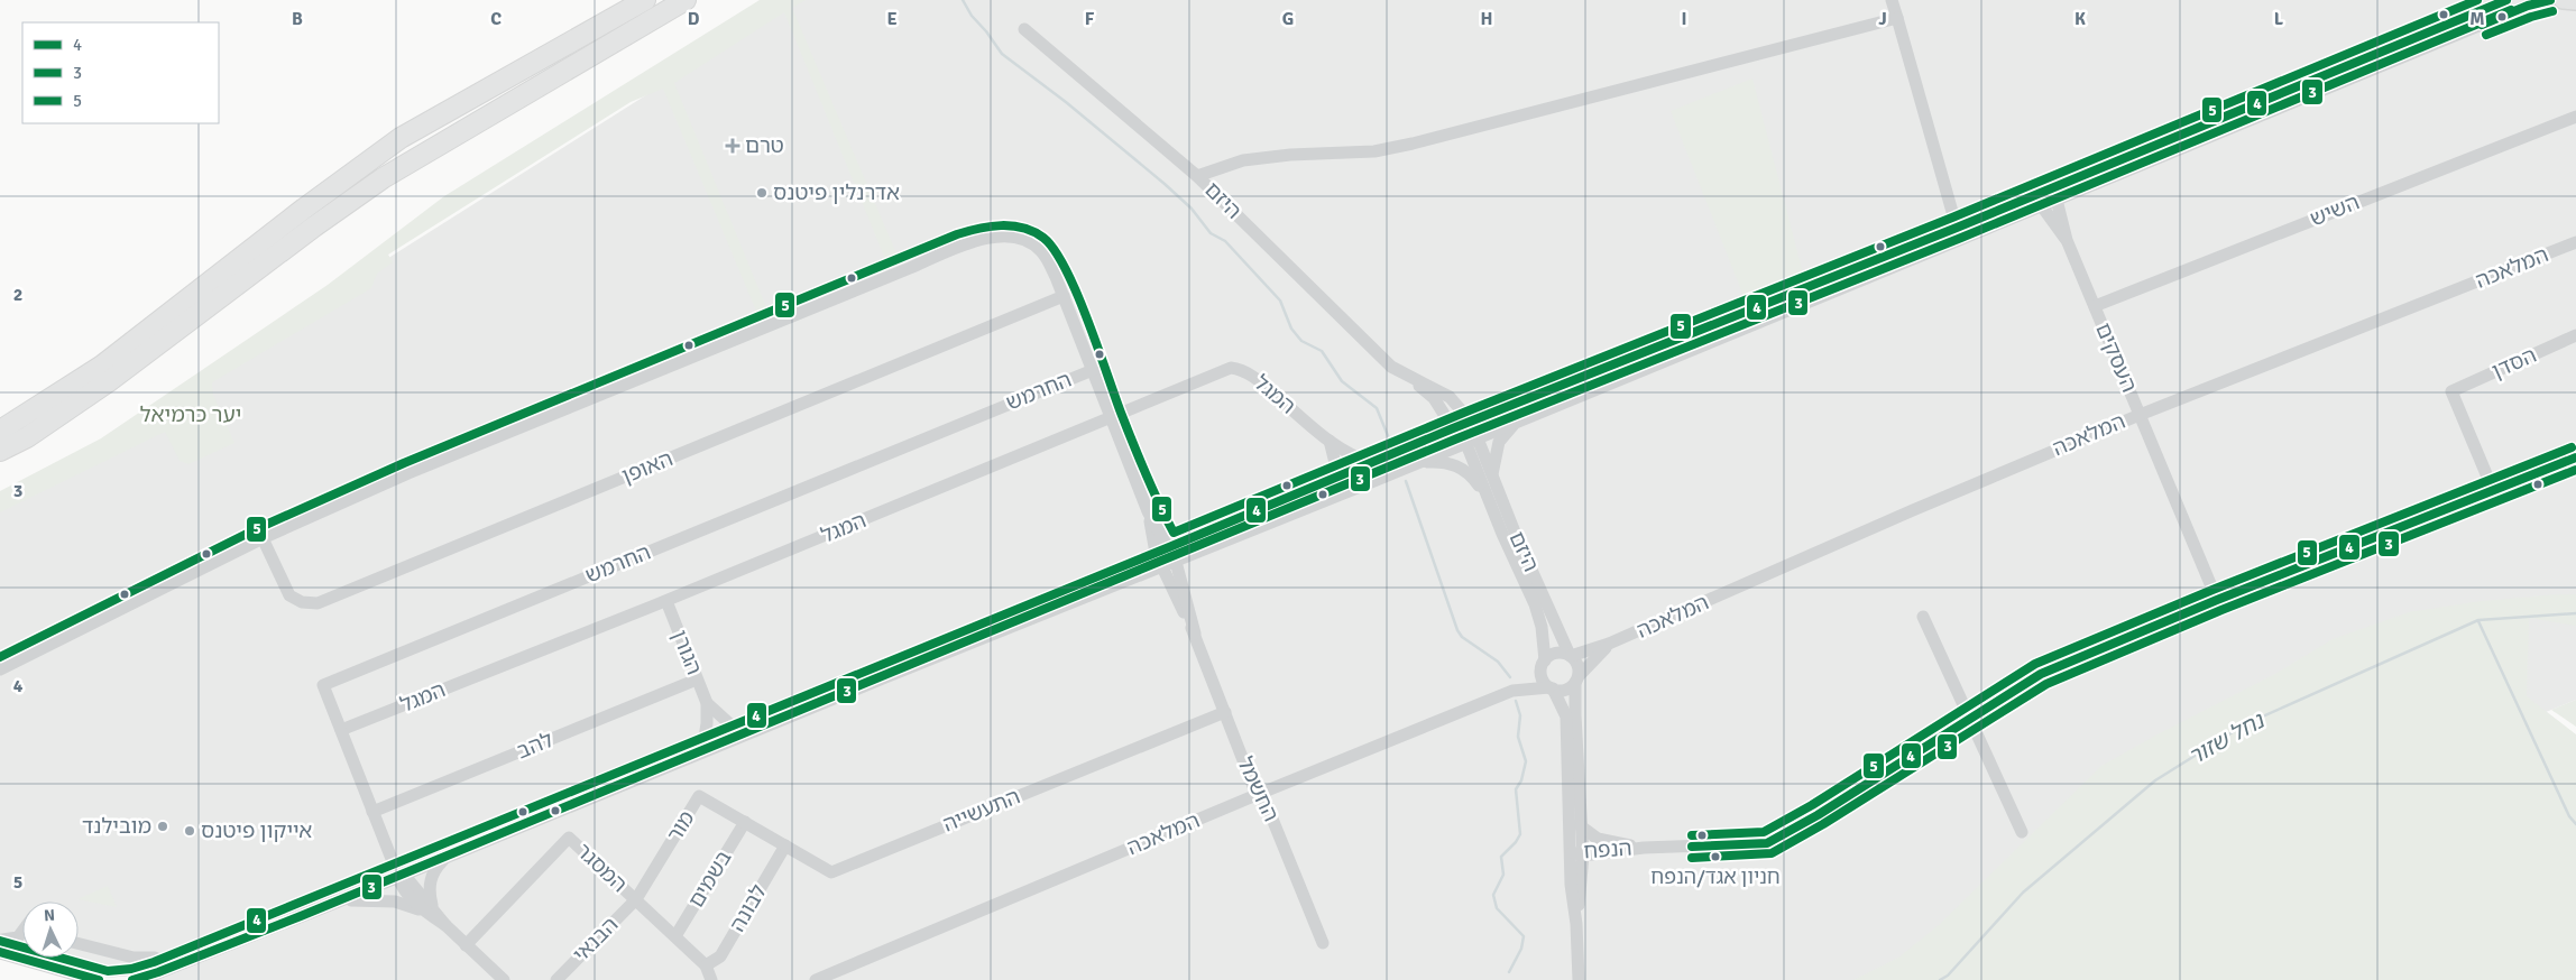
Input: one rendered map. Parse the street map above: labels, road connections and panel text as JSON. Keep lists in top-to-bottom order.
{
  "streets": {
    "street": [
      "היזם",
      "השיש",
      "המלאכה",
      "העסקים",
      "הסדן",
      "החרמש",
      "המגל",
      "האופן",
      "הגורן",
      "להב",
      "החשמל",
      "התעשייה",
      "מור",
      "הנפח",
      "המסגר",
      "בשמים",
      "לבונה",
      "הבנאי"
    ]
  },
  "crossings": [
    ["היזם", "המלאכה"],
    ["השיש", "העסקים"],
    ["המלאכה", "העסקים"],
    ["המלאכה", "החשמל"],
    ["העסקים", "הנפח"],
    ["הסדן", "הנפח"],
    ["החרמש", "המגל"],
    ["החרמש", "להב"],
    ["המגל", "הגורן"],
    ["הגורן", "להב"],
    ["החשמל", "התעשייה"],
    ["התעשייה", "מור"],
    ["התעשייה", "בשמים"],
    ["התעשייה", "לבונה"],
    ["מור", "המסגר"],
    ["מור", "בשמים"],
    ["מור", "הבנאי"],
    ["המסגר", "בשמים"],
    ["המסגר", "לבונה"],
    ["המסגר", "הבנאי"]
  ],
  "water": ["נחל שזור"],
  "parks": ["יער כרמיאל"],
  "places": {
    "health": ["טרם"],
    "other": [
      "אדרנלין פיטנס",
      "מובילנד",
      "אייקון פיטנס",
      "חניון אגד/הנפח"
    ]
  },
  "lines": ["transit line 4", "transit line 5", "transit line 3"],
  "legend": ["4", "3", "5"],
  "north": "top",
  "grid": {
    "columns": [
      "B",
      "C",
      "D",
      "E",
      "F",
      "G",
      "H",
      "I",
      "J",
      "K",
      "L",
      "M"
    ],
    "rows": [
      "2",
      "3",
      "4",
      "5"
    ]
  }
}
